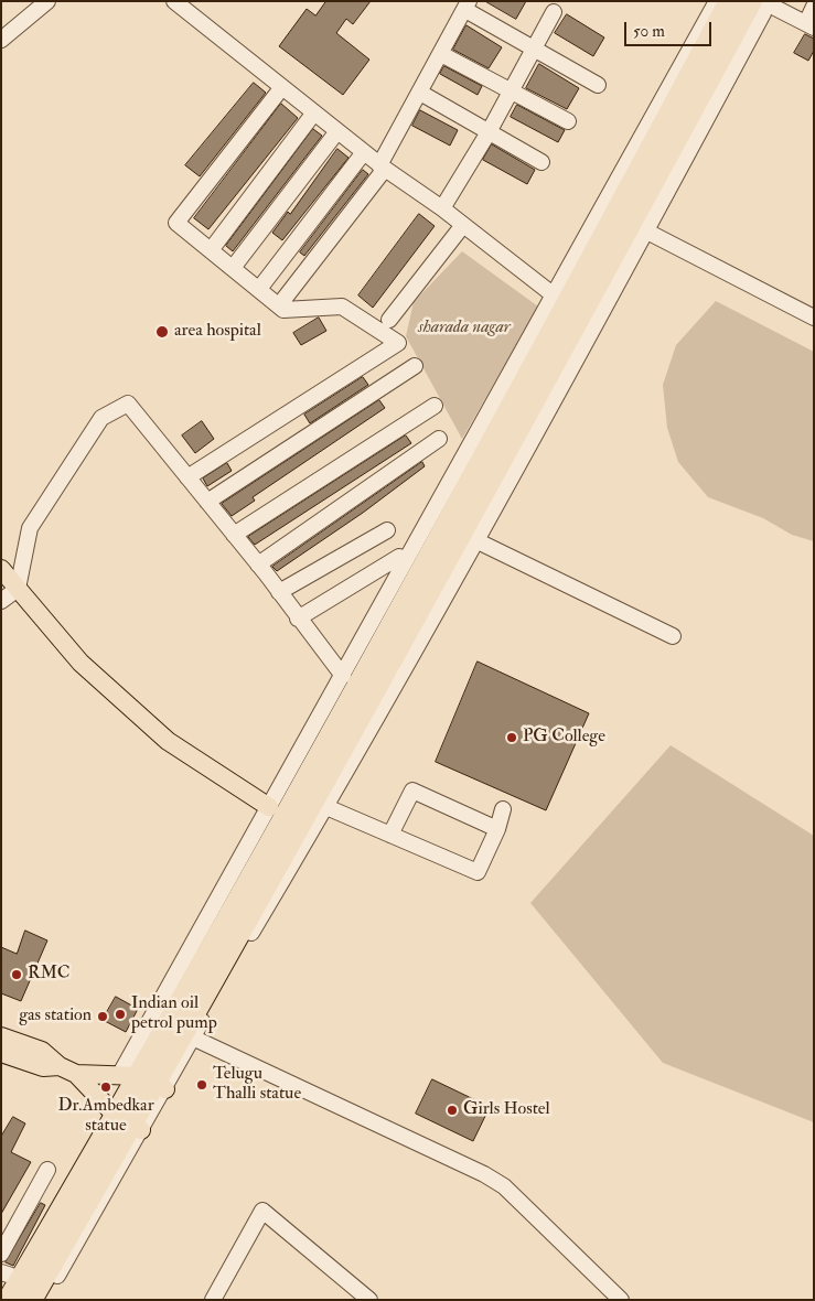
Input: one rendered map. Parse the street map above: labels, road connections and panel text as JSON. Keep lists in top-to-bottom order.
{
  "parks": ["sharada nagar"],
  "places": [
    "area hospital",
    "PG College",
    "RMC",
    "Indian oil petrol pump",
    "gas station",
    "Telugu Thalli statue",
    "Dr.Ambedkar statue",
    "Girls Hostel"
  ],
  "scale_bar": "50 m"
}
